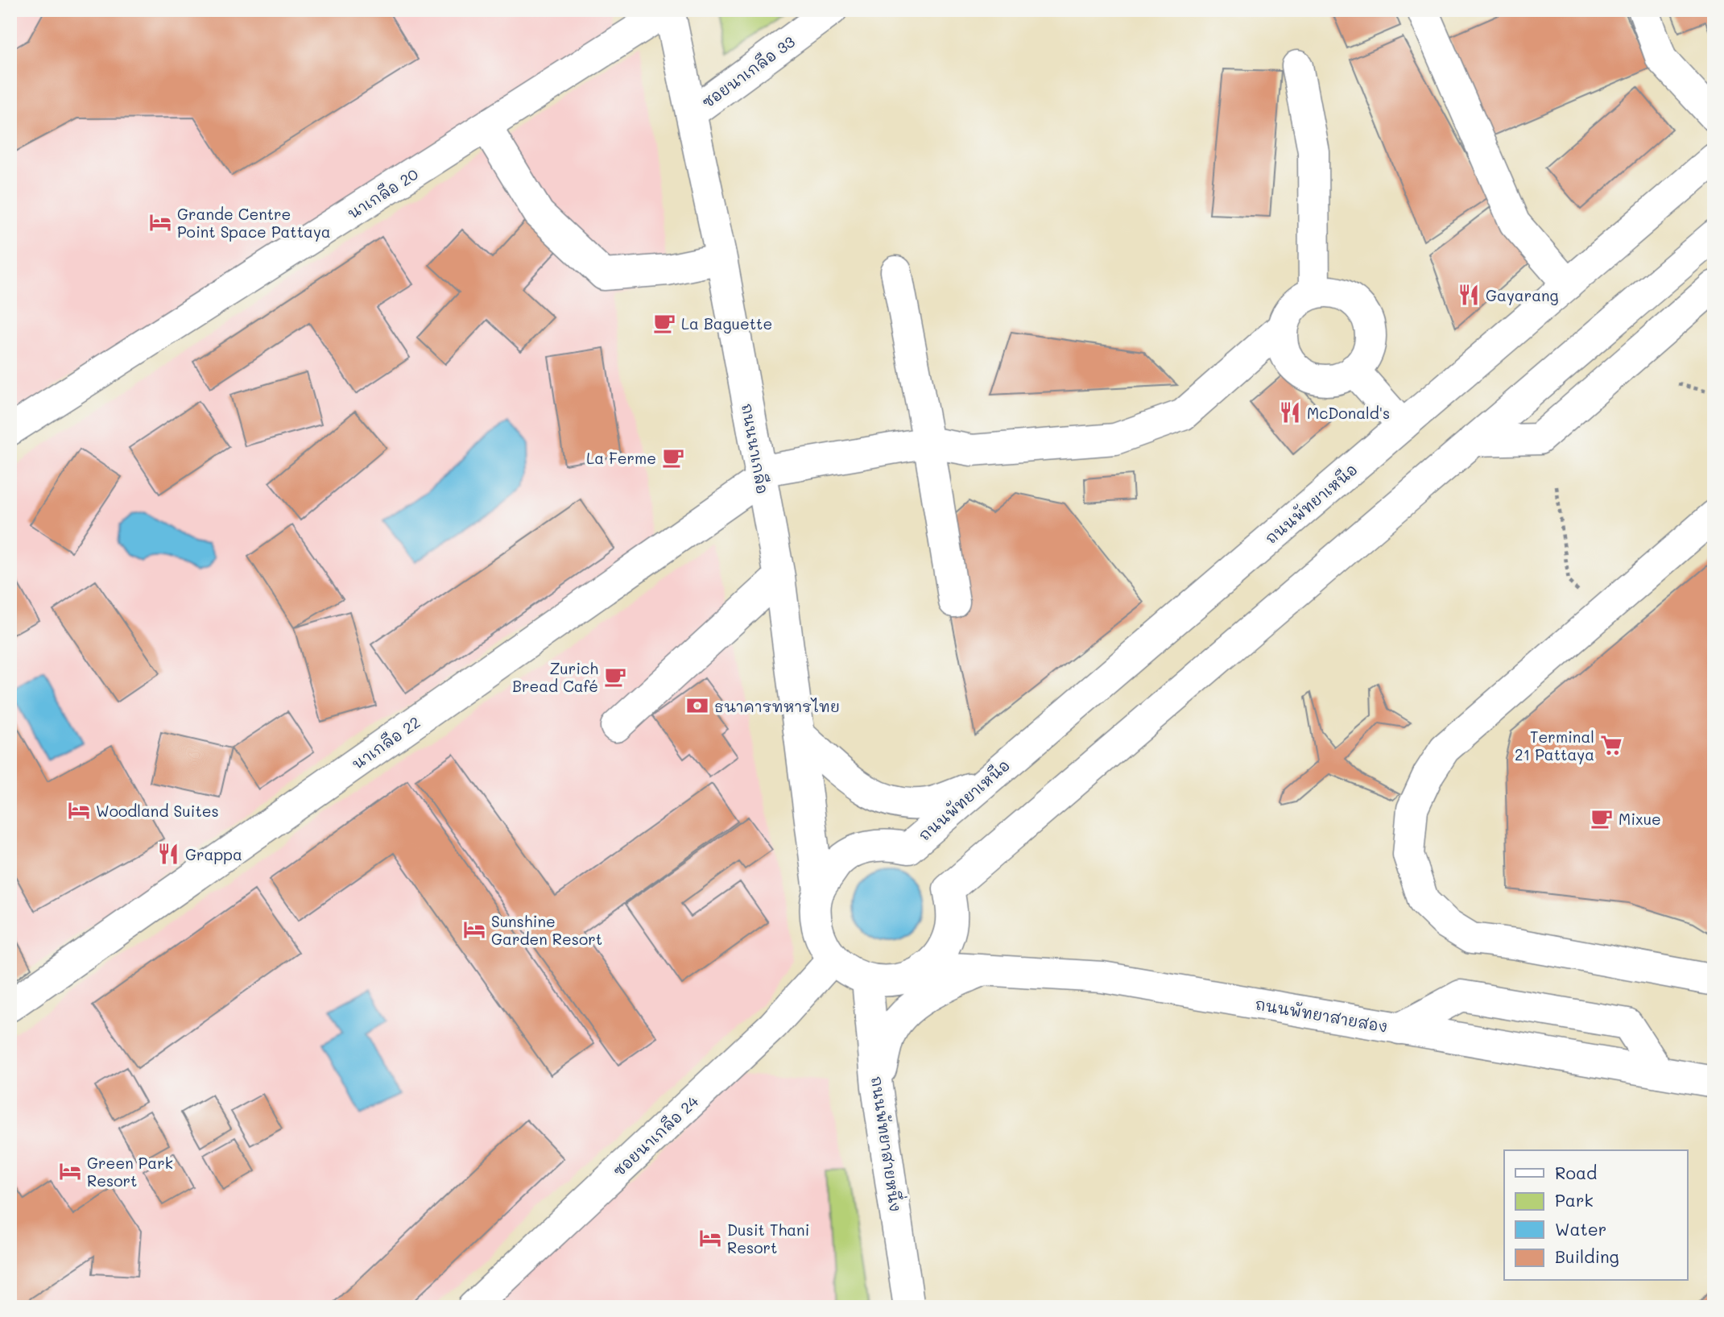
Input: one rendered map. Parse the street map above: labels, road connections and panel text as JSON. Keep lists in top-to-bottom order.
{
  "streets": {
    "main road": [
      "ซอยนาเกลือ 33",
      "นาเกลือ 20",
      "ถนนนาเกลือ",
      "ถนนพัทยาเหนือ",
      "นาเกลือ 22",
      "ถนนพัทยาสายสอง",
      "ซอยนาเกลือ 24",
      "ถนนพัทยาสายหนึ่ง"
    ]
  },
  "crossings": [
    ["ซอยนาเกลือ 33", "ถนนนาเกลือ"],
    ["นาเกลือ 20", "ถนนนาเกลือ"],
    ["ถนนนาเกลือ", "ถนนพัทยาเหนือ"],
    ["ถนนนาเกลือ", "นาเกลือ 22"]
  ],
  "places": {
    "hotel": [
      "Grande Centre Point Space Pattaya",
      "Woodland Suites",
      "Sunshine Garden Resort",
      "Green Park Resort",
      "Dusit Thani Resort"
    ],
    "restaurant": ["Gayarang", "McDonald's", "Grappa"],
    "cafe": [
      "La Baguette",
      "La Ferme",
      "Zurich Bread Café",
      "Mixue"
    ],
    "bank": ["ธนาคารทหารไทย"],
    "supermarket": ["Terminal 21 Pattaya"]
  },
  "legend": [
    "Road",
    "Park",
    "Water",
    "Building"
  ]
}
